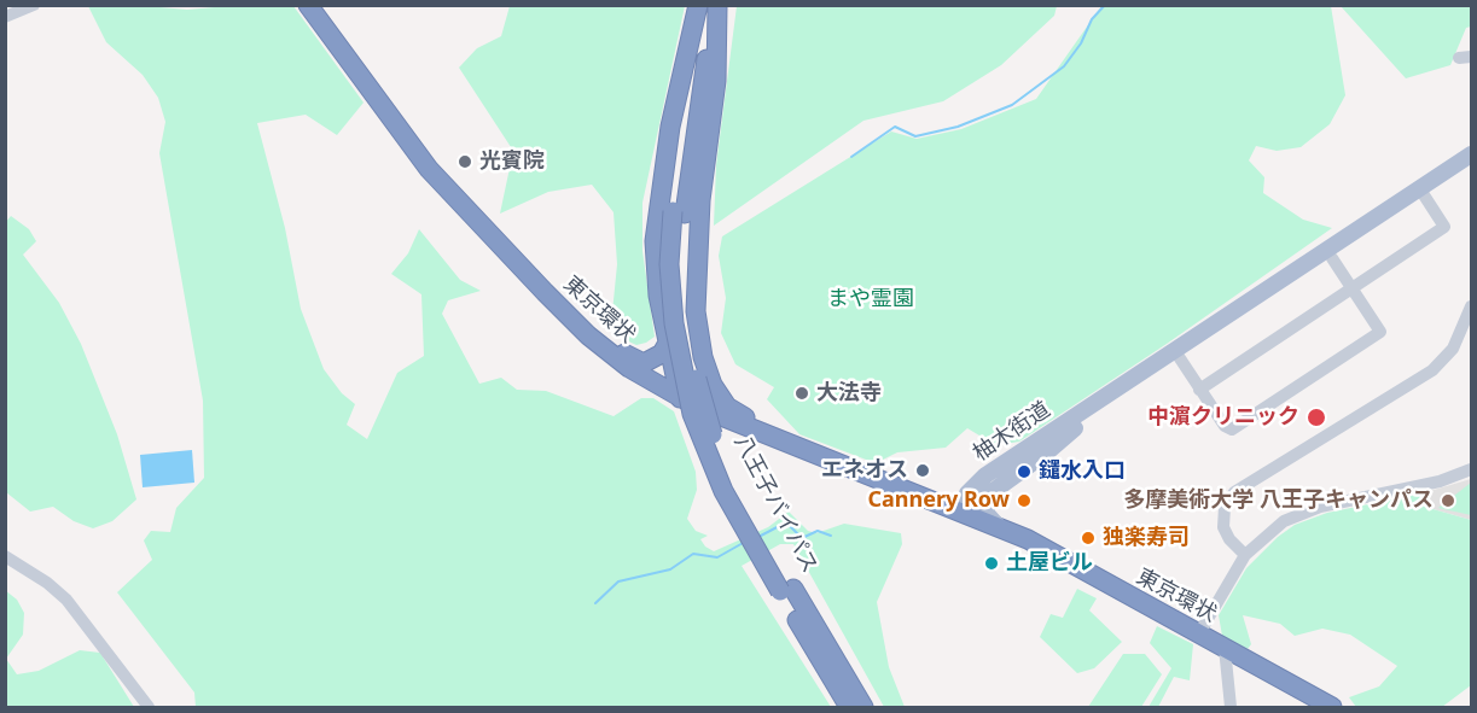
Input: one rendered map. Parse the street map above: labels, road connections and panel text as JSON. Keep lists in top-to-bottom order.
{
  "streets": {
    "highway": ["東京環状", "八王子バイパス"],
    "main road": ["柚木街道"]
  },
  "crossings": [
    ["東京環状", "柚木街道"]
  ],
  "parks": ["まや霊園"],
  "places": [
    "光賓院",
    "大法寺",
    "中濵クリニック",
    "エネオス",
    "鑓水入口",
    "Cannery Row",
    "多摩美術大学 八王子キャンパス",
    "独楽寿司",
    "土屋ビル"
  ]
}
